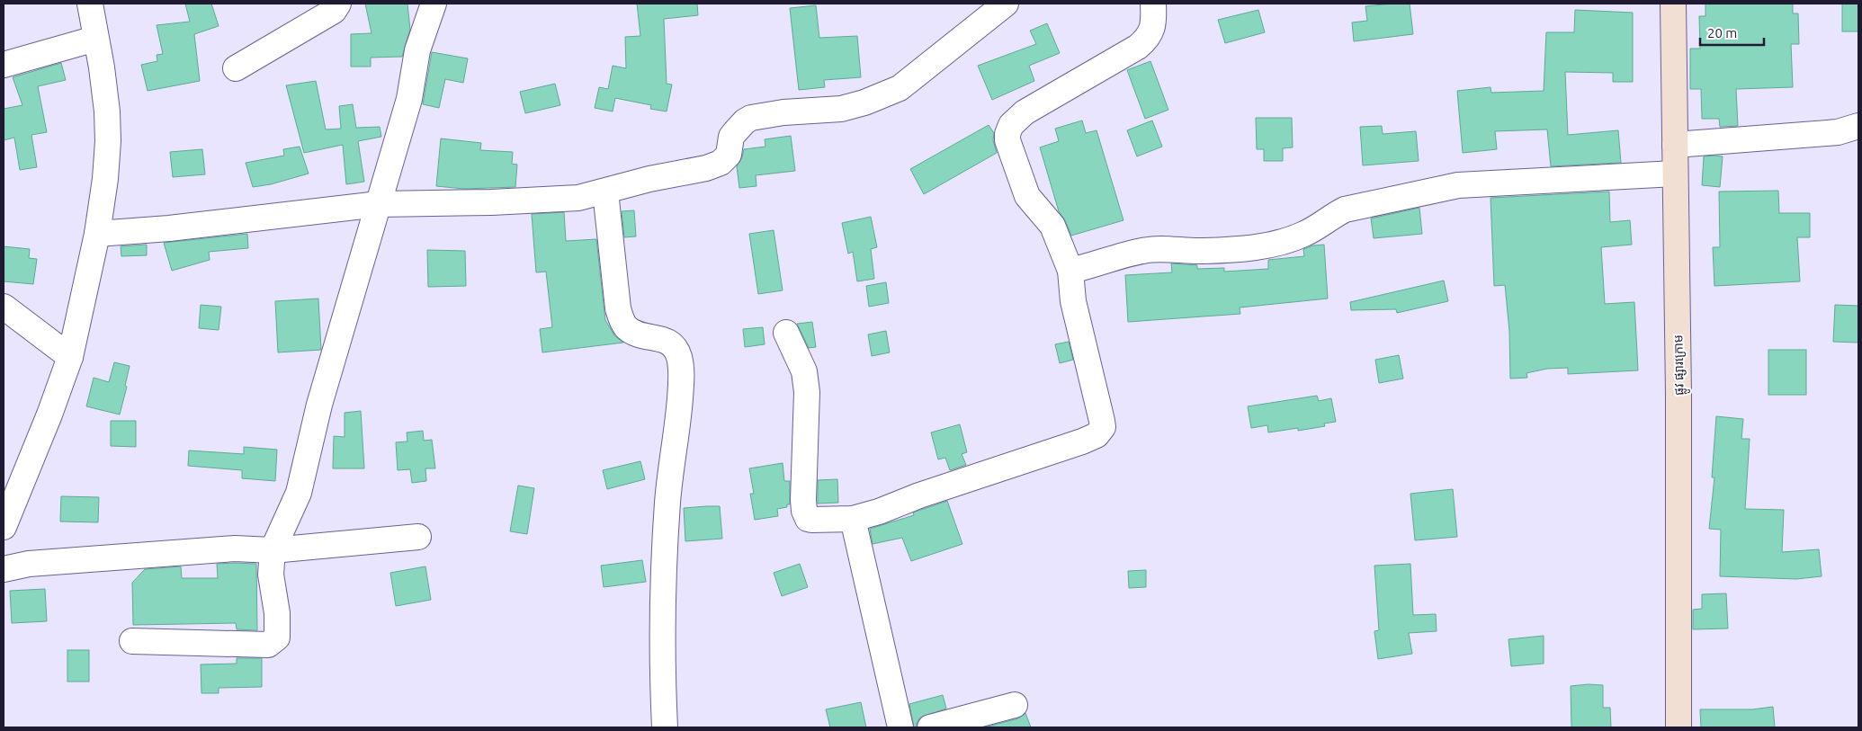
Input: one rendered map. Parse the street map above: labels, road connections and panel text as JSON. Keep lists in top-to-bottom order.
{
  "streets": {
    "main road": ["ផ្លូវ ផ្សារក្រោម"]
  },
  "scale_bar": "20 m"
}
